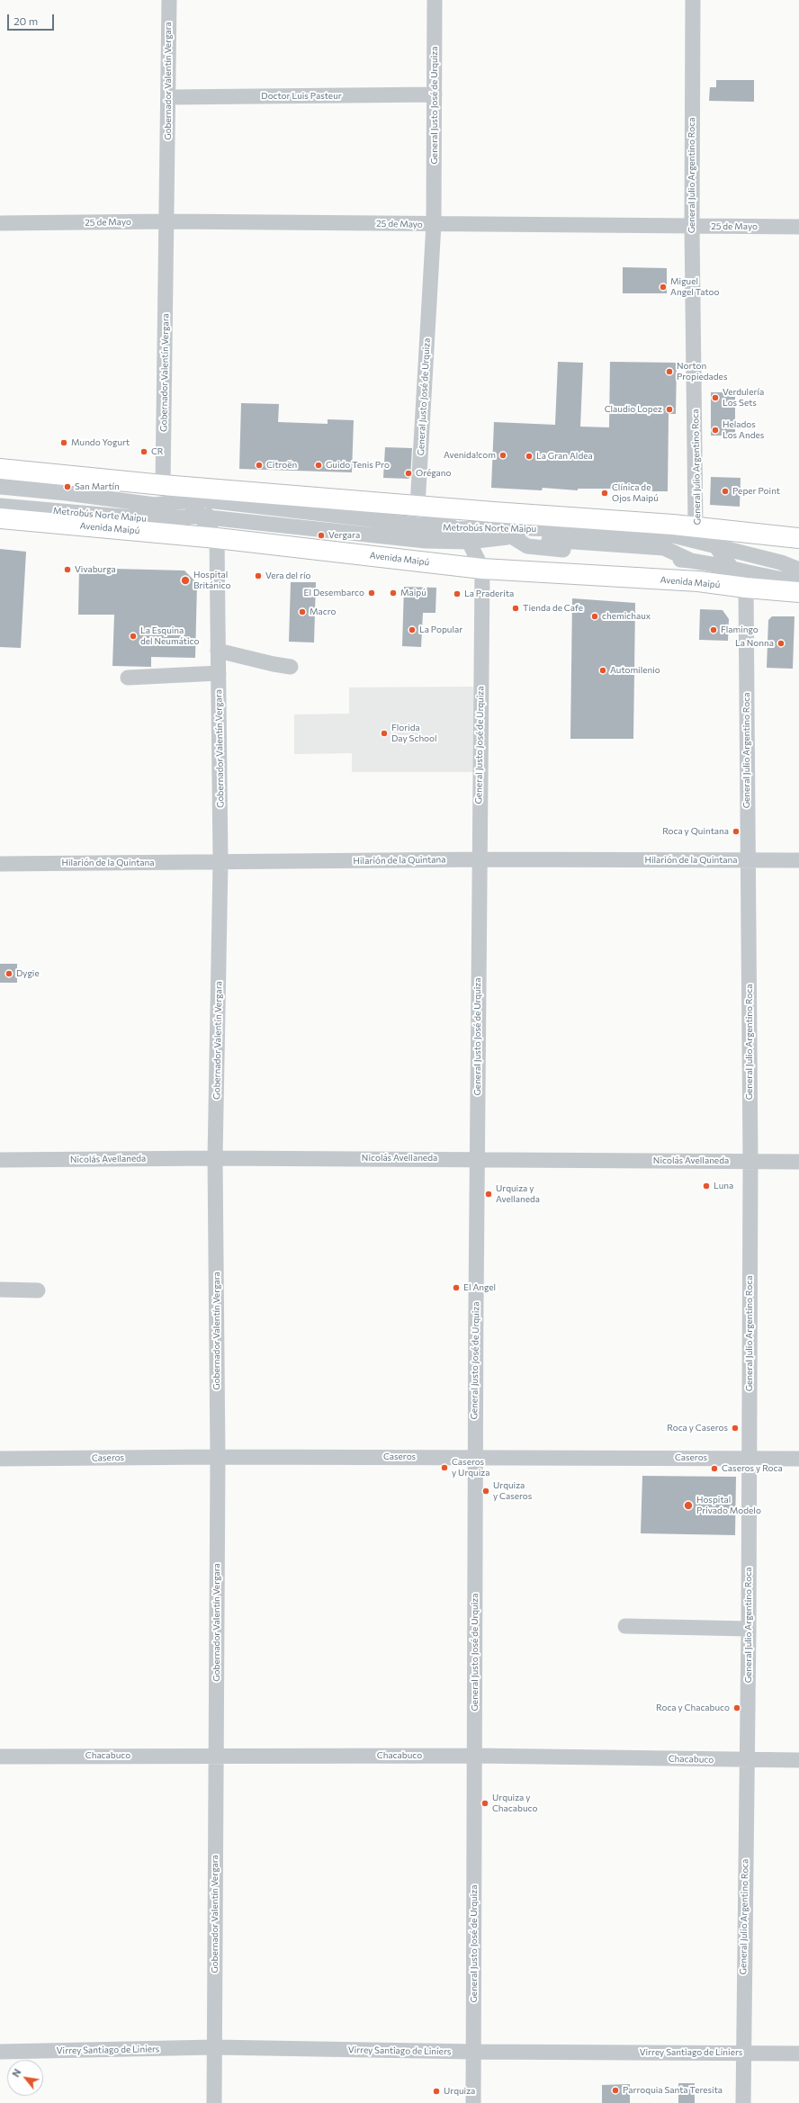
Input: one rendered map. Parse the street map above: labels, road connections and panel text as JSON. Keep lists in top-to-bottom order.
{
  "streets": {
    "main road": ["Avenida Maipú"],
    "street": [
      "Gobernador Valentín Vergara",
      "Doctor Luis Pasteur",
      "General Justo José de Urquiza",
      "General Julio Argentino Roca",
      "25 de Mayo",
      "Metrobús Norte Maipu",
      "Hilarión de la Quintana",
      "Nicolás Avellaneda",
      "Caseros",
      "Chacabuco",
      "Virrey Santiago de Liniers"
    ]
  },
  "crossings": [
    ["Gobernador Valentín Vergara", "Doctor Luis Pasteur"],
    ["Gobernador Valentín Vergara", "25 de Mayo"],
    ["Gobernador Valentín Vergara", "Avenida Maipú"],
    ["Gobernador Valentín Vergara", "Hilarión de la Quintana"],
    ["Gobernador Valentín Vergara", "Nicolás Avellaneda"],
    ["Gobernador Valentín Vergara", "Caseros"],
    ["Gobernador Valentín Vergara", "Chacabuco"],
    ["Gobernador Valentín Vergara", "Virrey Santiago de Liniers"],
    ["Doctor Luis Pasteur", "General Justo José de Urquiza"],
    ["General Justo José de Urquiza", "25 de Mayo"],
    ["General Justo José de Urquiza", "Metrobús Norte Maipu"],
    ["General Justo José de Urquiza", "Avenida Maipú"],
    ["General Justo José de Urquiza", "Hilarión de la Quintana"],
    ["General Justo José de Urquiza", "Nicolás Avellaneda"],
    ["General Justo José de Urquiza", "Caseros"],
    ["General Justo José de Urquiza", "Chacabuco"],
    ["General Justo José de Urquiza", "Virrey Santiago de Liniers"],
    ["General Julio Argentino Roca", "25 de Mayo"],
    ["General Julio Argentino Roca", "Metrobús Norte Maipu"],
    ["General Julio Argentino Roca", "Avenida Maipú"],
    ["General Julio Argentino Roca", "Hilarión de la Quintana"],
    ["General Julio Argentino Roca", "Nicolás Avellaneda"],
    ["General Julio Argentino Roca", "Caseros"],
    ["General Julio Argentino Roca", "Chacabuco"],
    ["General Julio Argentino Roca", "Virrey Santiago de Liniers"]
  ],
  "places": [
    "Miguel Angel Tatoo",
    "Norton Propiedades",
    "Verdulería Los Sets",
    "Claudio Lopez",
    "Helados Los Andes",
    "Mundo Yogurt",
    "CR",
    "Avenida!com",
    "La Gran Aldea",
    "Citroën",
    "Guido Tenis Pro",
    "Orégano",
    "San Martín",
    "Peper Point",
    "Clínica de Ojos Maipú",
    "Vergara",
    "Vivaburga",
    "Vera del río",
    "Hospital Británico",
    "El Desembarco",
    "Maipú",
    "La Praderita",
    "Tienda de Cafe",
    "Macro",
    "chemichaux",
    "La Popular",
    "Flamingo",
    "La Esquina del Neumático",
    "La Nonna",
    "Automilenio",
    "Florida Day School",
    "Roca y Quintana",
    "Dygie",
    "Luna",
    "Urquiza y Avellaneda",
    "El Angel",
    "Roca y Caseros",
    "Caseros y Urquiza",
    "Caseros y Roca",
    "Urquiza y Caseros",
    "Hospital Privado Modelo",
    "Roca y Chacabuco",
    "Urquiza y Chacabuco",
    "Parroquia Santa Teresita",
    "Urquiza"
  ],
  "scale_bar": "20 m",
  "north": "top left"
}
